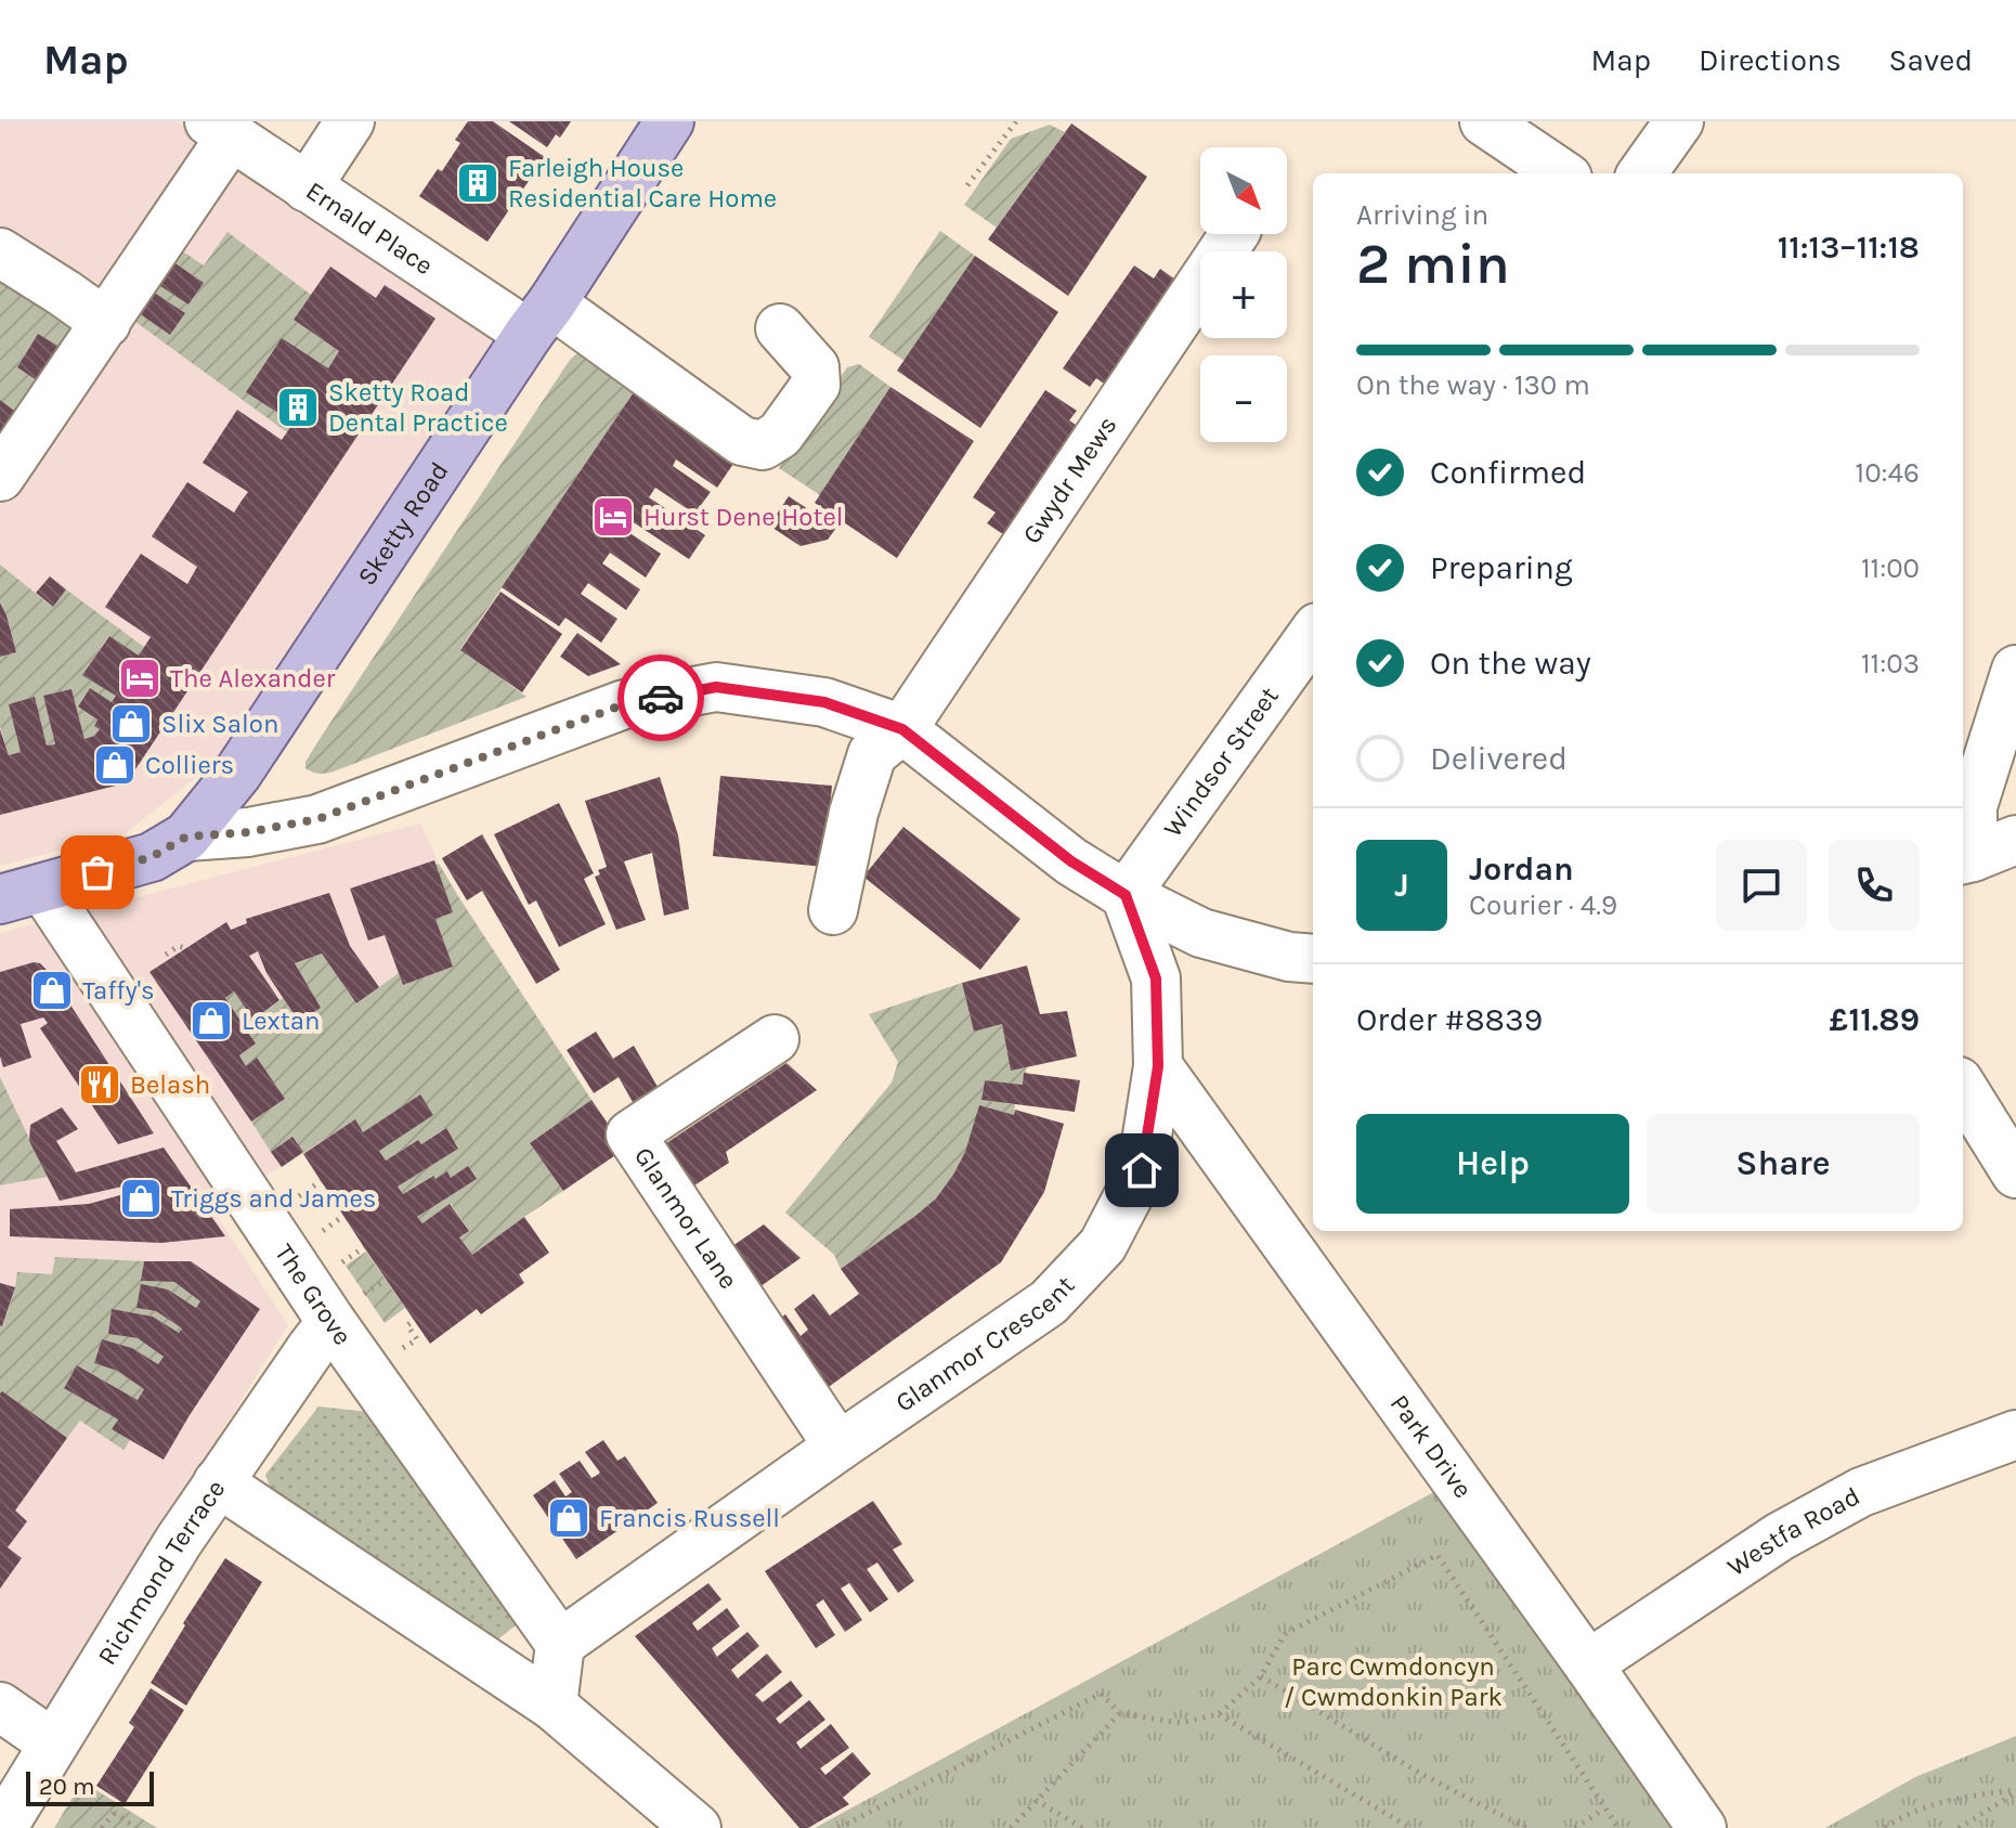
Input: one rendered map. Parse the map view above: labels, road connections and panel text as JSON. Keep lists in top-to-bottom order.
{
  "streets": {
    "main road": ["Sketty Road"],
    "street": [
      "Ernald Place",
      "Gwydr Mews",
      "Windsor Street",
      "Glanmor Lane",
      "The Grove",
      "Glanmor Crescent",
      "Park Drive",
      "Westfa Road",
      "Richmond Terrace"
    ]
  },
  "crossings": [
    ["Ernald Place", "Sketty Road"],
    ["Windsor Street", "Glanmor Crescent"],
    ["Glanmor Lane", "Glanmor Crescent"],
    ["The Grove", "Glanmor Crescent"],
    ["The Grove", "Richmond Terrace"],
    ["Glanmor Crescent", "Park Drive"],
    ["Park Drive", "Westfa Road"]
  ],
  "parks": ["Parc Cwmdoncyn / Cwmdonkin Park"],
  "places": {
    "building": ["Farleigh House Residential Care Home", "Sketty Road Dental Practice"],
    "hotel": ["Hurst Dene Hotel", "The Alexander"],
    "shop": [
      "Slix Salon",
      "Colliers",
      "Taffy's",
      "Lextan",
      "Triggs and James",
      "Francis Russell"
    ],
    "restaurant": ["Belash"]
  },
  "scale_bar": "20 m",
  "north": "bottom right",
  "page": {
    "header": "Map",
    "nav": ["Map", "Directions", "Saved"],
    "map_buttons": ["+", "−"],
    "heading": ["2 min", "Arriving in", "11:13–11:18"],
    "panel": [
      "Jordan",
      "Courier · 4.9",
      "Order #8839",
      "£11.89"
    ],
    "bar": "On the way · 130 m",
    "list": [
      ["Confirmed", "10:46"],
      ["Preparing", "11:00"],
      ["On the way", "11:03"],
      "Delivered"
    ],
    "round": "J",
    "buttons": ["Help", "Share"],
    "scale": "20 m"
  }
}
